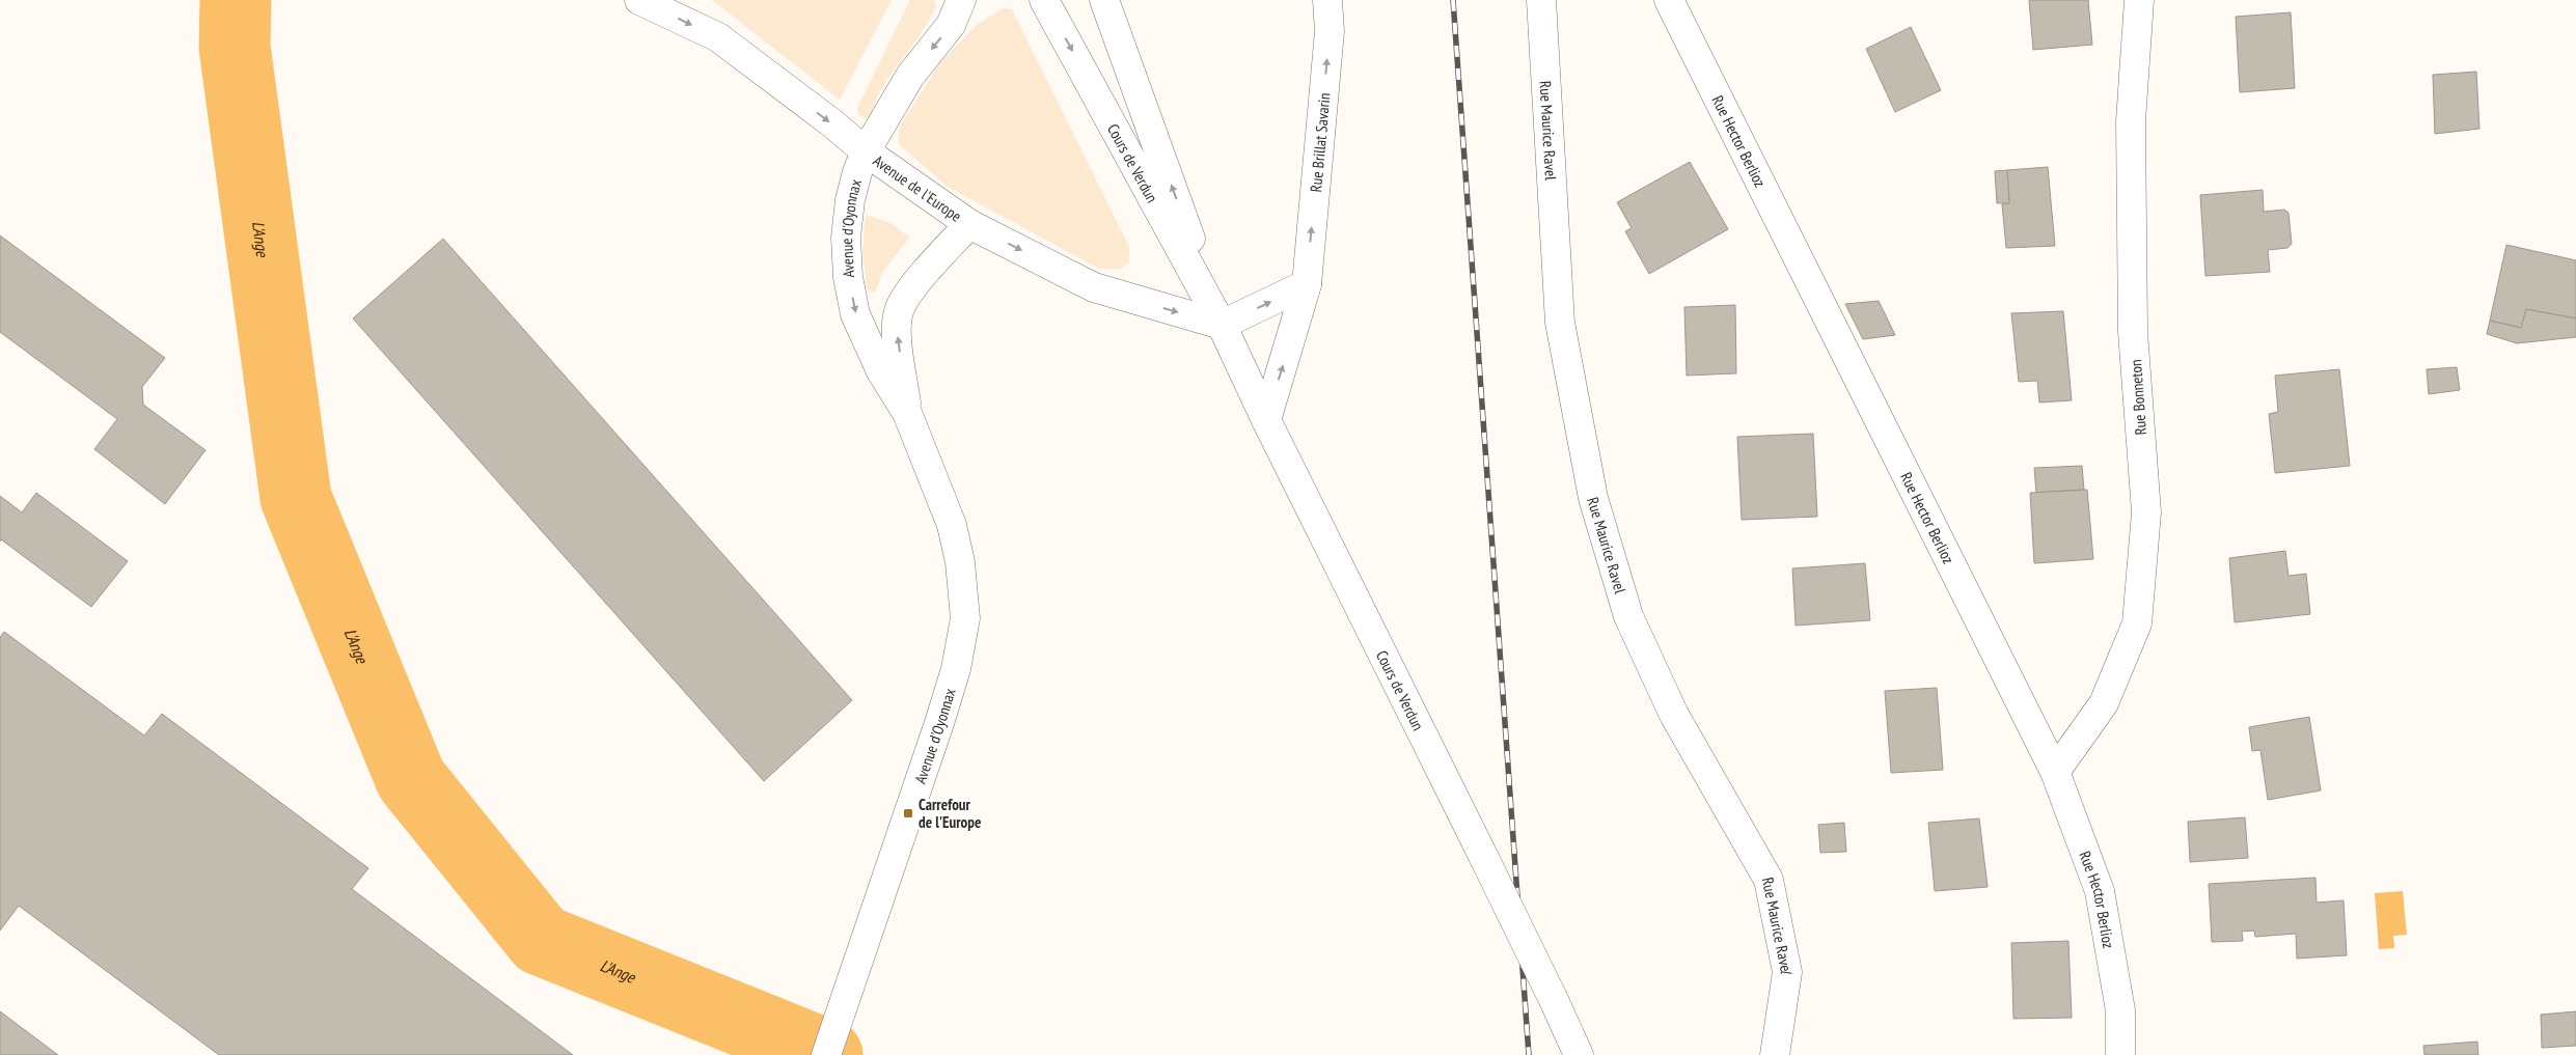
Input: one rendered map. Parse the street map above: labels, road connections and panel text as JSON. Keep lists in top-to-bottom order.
{
  "streets": {
    "main road": [
      "Rue Maurice Ravel",
      "Rue Hector Berlioz",
      "Rue Brillat Savarin",
      "Cours de Verdun",
      "Avenue de l'Europe",
      "Avenue d'Oyonnax",
      "Rue Bonneton"
    ]
  },
  "crossings": [
    ["Rue Hector Berlioz", "Rue Bonneton"],
    ["Rue Brillat Savarin", "Cours de Verdun"],
    ["Cours de Verdun", "Avenue de l'Europe"],
    ["Avenue de l'Europe", "Avenue d'Oyonnax"]
  ],
  "one_way": ["Rue Brillat Savarin", "Avenue de l'Europe"],
  "water": ["L'Ange"],
  "places": {
    "transit": ["Carrefour de l'Europe"]
  }
}
